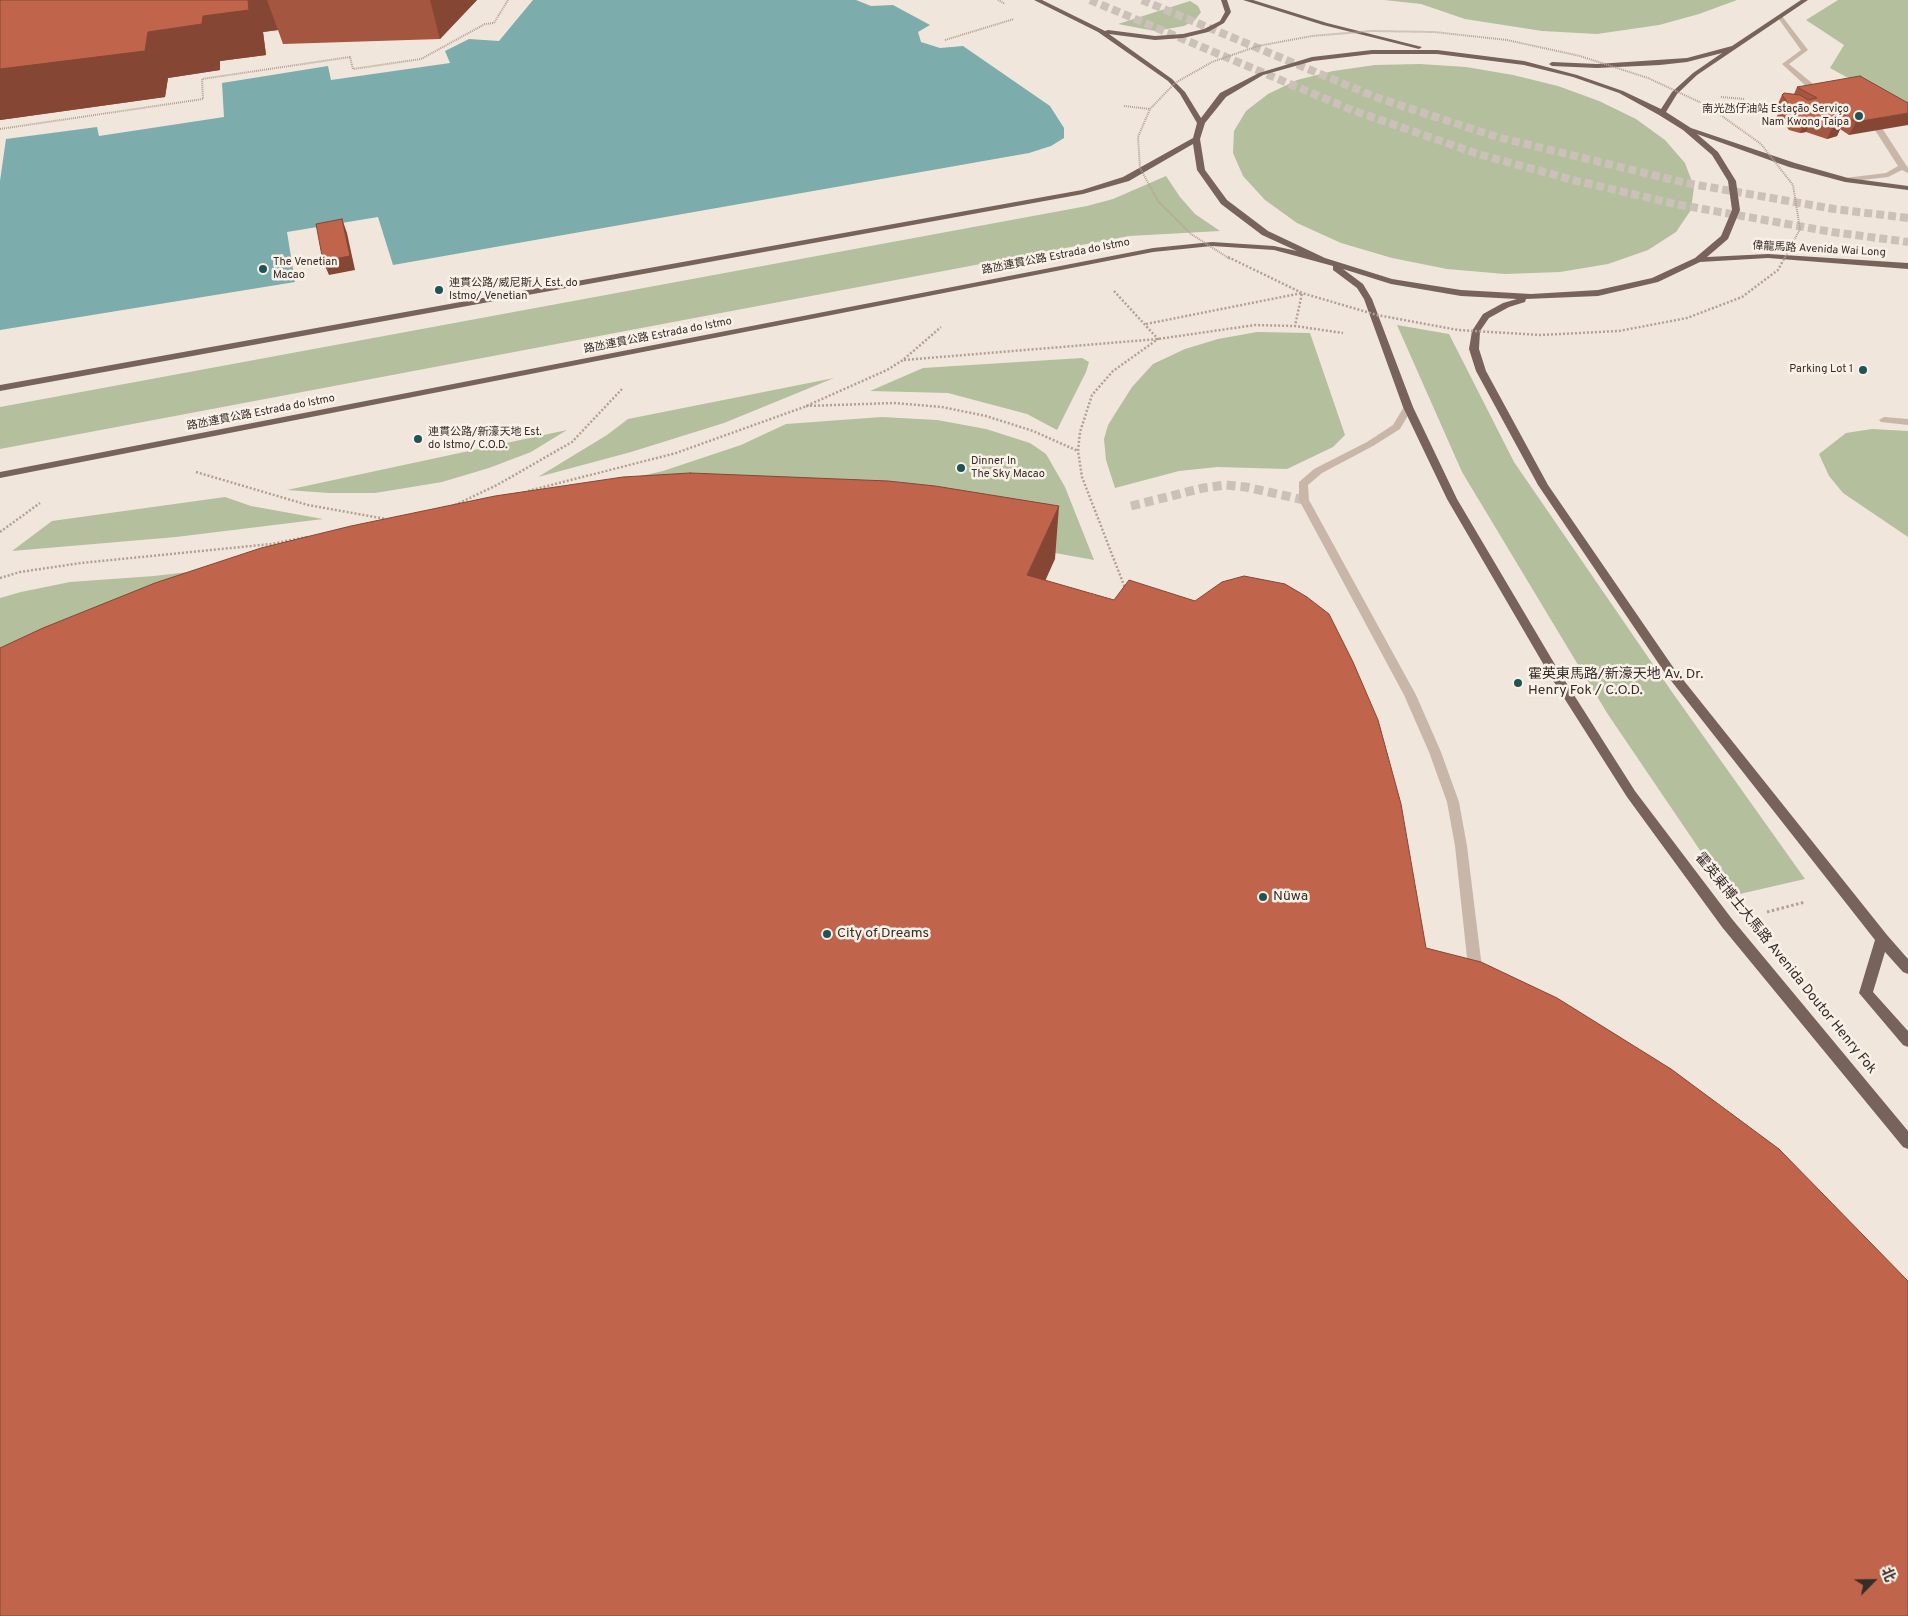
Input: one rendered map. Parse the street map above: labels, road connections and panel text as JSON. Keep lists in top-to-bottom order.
{
  "streets": {
    "main road": ["偉龍馬路 Avenida Wai Long", "路氹連貫公路 Estrada do Istmo", "霍英東博士大馬路 Avenida Doutor Henry Fok"]
  },
  "crossings": [
    ["路氹連貫公路 Estrada do Istmo", "霍英東博士大馬路 Avenida Doutor Henry Fok"]
  ],
  "places": [
    "南光氹仔油站 Estação Serviço Nam Kwong Taipa",
    "The Venetian Macao",
    "連貫公路/威尼斯人 Est. do Istmo/ Venetian",
    "Parking Lot 1",
    "連貫公路/新濠天地 Est. do Istmo/ C.O.D.",
    "Dinner In The Sky Macao",
    "霍英東馬路/新濠天地 Av. Dr. Henry Fok / C.O.D.",
    "Nüwa",
    "City of Dreams"
  ],
  "north": "top right"
}
